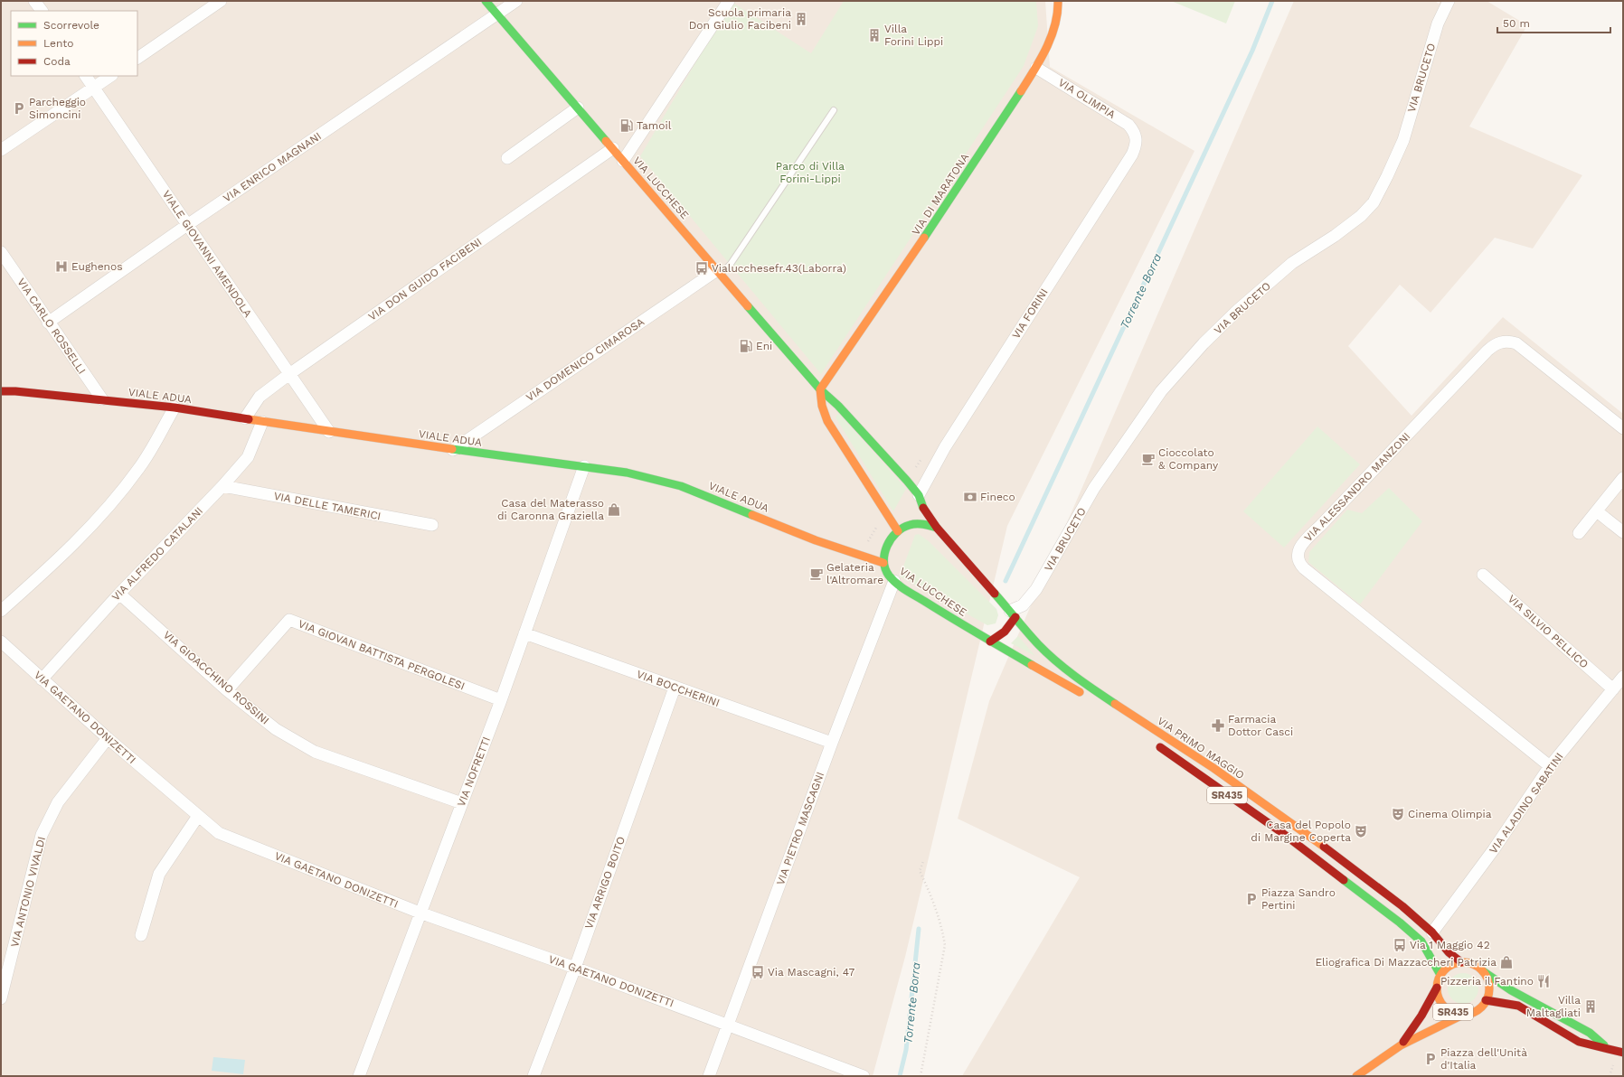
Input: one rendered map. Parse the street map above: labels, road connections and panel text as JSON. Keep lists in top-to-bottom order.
{
  "streets": {
    "main road": [
      "VIA LUCCHESE",
      "VIA DI MARATONA",
      "VIALE ADUA",
      "VIA PRIMO MAGGIO",
      "SR435"
    ],
    "street": [
      "VIA BRUCETO",
      "VIA OLIMPIA",
      "VIA ENRICO MAGNANI",
      "VIALE GIOVANNI AMENDOLA",
      "VIA DON GUIDO FACIBENI",
      "VIA FORINI",
      "VIA CARLO ROSSELLI",
      "VIA DOMENICO CIMAROSA",
      "VIA ALESSANDRO MANZONI",
      "VIA DELLE TAMERICI",
      "VIA ALFREDO CATALANI",
      "VIA SILVIO PELLICO",
      "VIA GIOVAN BATTISTA PERGOLESI",
      "VIA GIOACCHINO ROSSINI",
      "VIA BOCCHERINI",
      "VIA GAETANO DONIZETTI",
      "VIA NOFRETTI",
      "VIA ALADINO SABATINI",
      "VIA PIETRO MASCAGNI",
      "VIA ARRIGO BOITO",
      "VIA ANTONIO VIVALDI"
    ]
  },
  "crossings": [
    ["VIA BRUCETO", "VIA PRIMO MAGGIO"],
    ["VIA OLIMPIA", "VIA DI MARATONA"],
    ["VIA OLIMPIA", "VIA FORINI"],
    ["VIA ENRICO MAGNANI", "VIA LUCCHESE"],
    ["VIA ENRICO MAGNANI", "VIALE GIOVANNI AMENDOLA"],
    ["VIA ENRICO MAGNANI", "VIA CARLO ROSSELLI"],
    ["VIA LUCCHESE", "VIA DI MARATONA"],
    ["VIA LUCCHESE", "VIA DON GUIDO FACIBENI"],
    ["VIA LUCCHESE", "VIA FORINI"],
    ["VIA LUCCHESE", "VIA DOMENICO CIMAROSA"],
    ["VIA LUCCHESE", "VIALE ADUA"],
    ["VIA LUCCHESE", "VIA PIETRO MASCAGNI"],
    ["VIALE GIOVANNI AMENDOLA", "VIA DON GUIDO FACIBENI"],
    ["VIALE GIOVANNI AMENDOLA", "VIALE ADUA"],
    ["VIA DON GUIDO FACIBENI", "VIALE ADUA"],
    ["VIA CARLO ROSSELLI", "VIALE ADUA"],
    ["VIA DOMENICO CIMAROSA", "VIALE ADUA"],
    ["VIALE ADUA", "VIA ALFREDO CATALANI"],
    ["VIALE ADUA", "VIA NOFRETTI"],
    ["VIA ALESSANDRO MANZONI", "VIA ALADINO SABATINI"],
    ["VIA DELLE TAMERICI", "VIA ALFREDO CATALANI"],
    ["VIA ALFREDO CATALANI", "VIA GIOACCHINO ROSSINI"],
    ["VIA ALFREDO CATALANI", "VIA GAETANO DONIZETTI"],
    ["VIA SILVIO PELLICO", "VIA ALADINO SABATINI"],
    ["VIA GIOVAN BATTISTA PERGOLESI", "VIA GIOACCHINO ROSSINI"],
    ["VIA GIOVAN BATTISTA PERGOLESI", "VIA NOFRETTI"],
    ["VIA GIOACCHINO ROSSINI", "VIA NOFRETTI"],
    ["VIA BOCCHERINI", "VIA NOFRETTI"],
    ["VIA BOCCHERINI", "VIA PIETRO MASCAGNI"],
    ["VIA BOCCHERINI", "VIA ARRIGO BOITO"],
    ["VIA GAETANO DONIZETTI", "VIA NOFRETTI"],
    ["VIA GAETANO DONIZETTI", "VIA PIETRO MASCAGNI"],
    ["VIA GAETANO DONIZETTI", "VIA ARRIGO BOITO"],
    ["VIA GAETANO DONIZETTI", "VIA ANTONIO VIVALDI"],
    ["VIA PRIMO MAGGIO", "SR435"],
    ["VIA PRIMO MAGGIO", "VIA ALADINO SABATINI"]
  ],
  "water": ["Torrente Borra"],
  "parks": ["Parco di Villa Forini-Lippi"],
  "places": {
    "building": ["Scuola primaria Don Giulio Facibeni", "Villa Forini Lippi", "Villa Maltagliati"],
    "parking": ["Parcheggio Simoncini", "Piazza Sandro Pertini", "Piazza dell'Unità d'Italia"],
    "fuel station": ["Tamoil", "Eni"],
    "hospital": ["Eughenos"],
    "bus stop": ["Vialucchesefr.43(Laborra)", "Via 1 Maggio 42", "Via Mascagni, 47"],
    "cafe": ["Cioccolato & Company", "Gelateria l'Altromare"],
    "bank": ["Fineco"],
    "shop": ["Casa del Materasso di Caronna Graziella", "Eliografica Di Mazzaccheri Patrizia"],
    "pharmacy": ["Farmacia Dottor Casci"],
    "theatre": ["Cinema Olimpia", "Casa del Popolo di Margine Coperta"],
    "restaurant": ["Pizzeria il Fantino"]
  },
  "legend": ["Scorrevole", "Lento", "Coda"],
  "scale_bar": "50 m"
}
